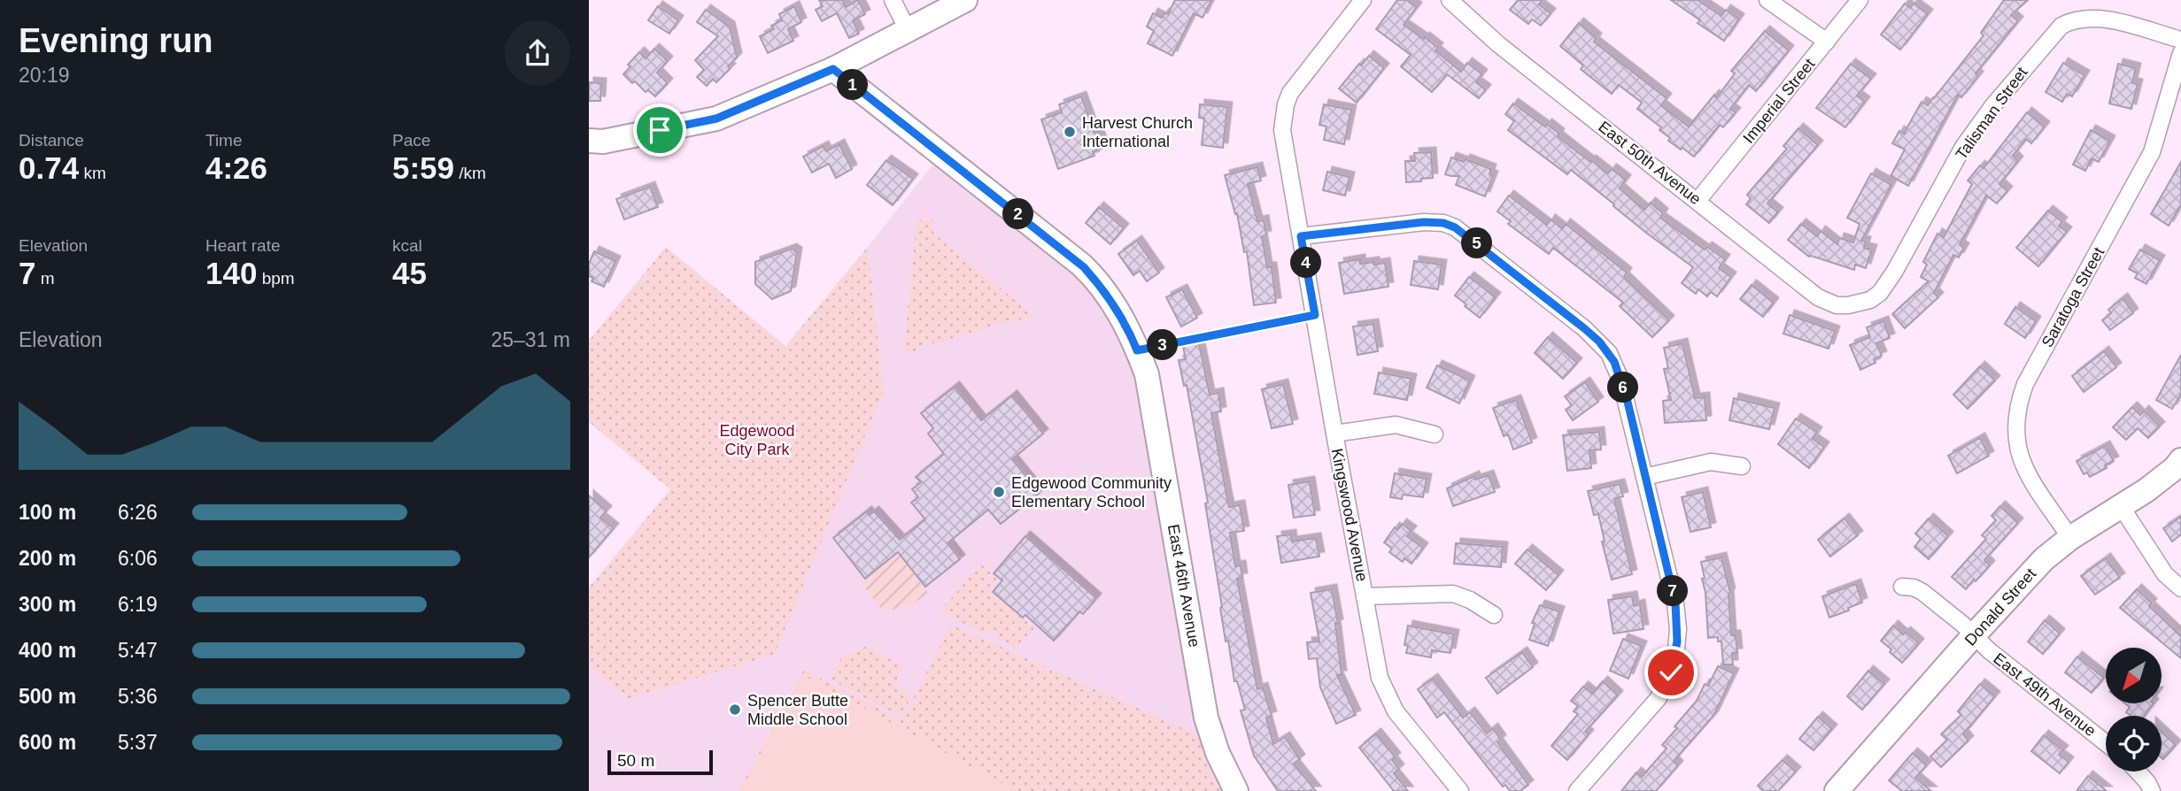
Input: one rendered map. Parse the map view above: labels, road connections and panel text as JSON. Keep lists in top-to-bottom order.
{
  "streets": {
    "street": [
      "Imperial Street",
      "Talisman Street",
      "East 50th Avenue",
      "Saratoga Street",
      "Kingswood Avenue",
      "East 46th Avenue",
      "Donald Street",
      "East 49th Avenue"
    ]
  },
  "crossings": [
    ["Imperial Street", "East 50th Avenue"],
    ["Talisman Street", "East 50th Avenue"],
    ["Saratoga Street", "Donald Street"],
    ["Donald Street", "East 49th Avenue"]
  ],
  "parks": ["Edgewood City Park"],
  "places": ["Harvest Church International", "Edgewood Community Elementary School", "Spencer Butte Middle School"],
  "scale_bar": "50 m",
  "north": "bottom left",
  "page": {
    "heading": ["Evening run", "20:19"],
    "pins": [
      "1",
      "2",
      "5",
      "4",
      "3",
      "6",
      "7"
    ],
    "stats": [
      ["Distance", "0.74 km"],
      ["Time", "4:26"],
      ["Pace", "5:59 /km"],
      ["Elevation", "7 m"],
      ["Heart rate", "140 bpm"],
      ["kcal", "45"]
    ],
    "chart": ["Elevation", "25–31 m"],
    "list": [
      {
        "name": "100 m",
        "note": "6:26"
      },
      {
        "name": "200 m",
        "note": "6:06"
      },
      {
        "name": "300 m",
        "note": "6:19"
      },
      {
        "name": "400 m",
        "note": "5:47"
      },
      {
        "name": "500 m",
        "note": "5:36"
      },
      {
        "name": "600 m",
        "note": "5:37"
      }
    ],
    "scale": "50 m"
  }
}
